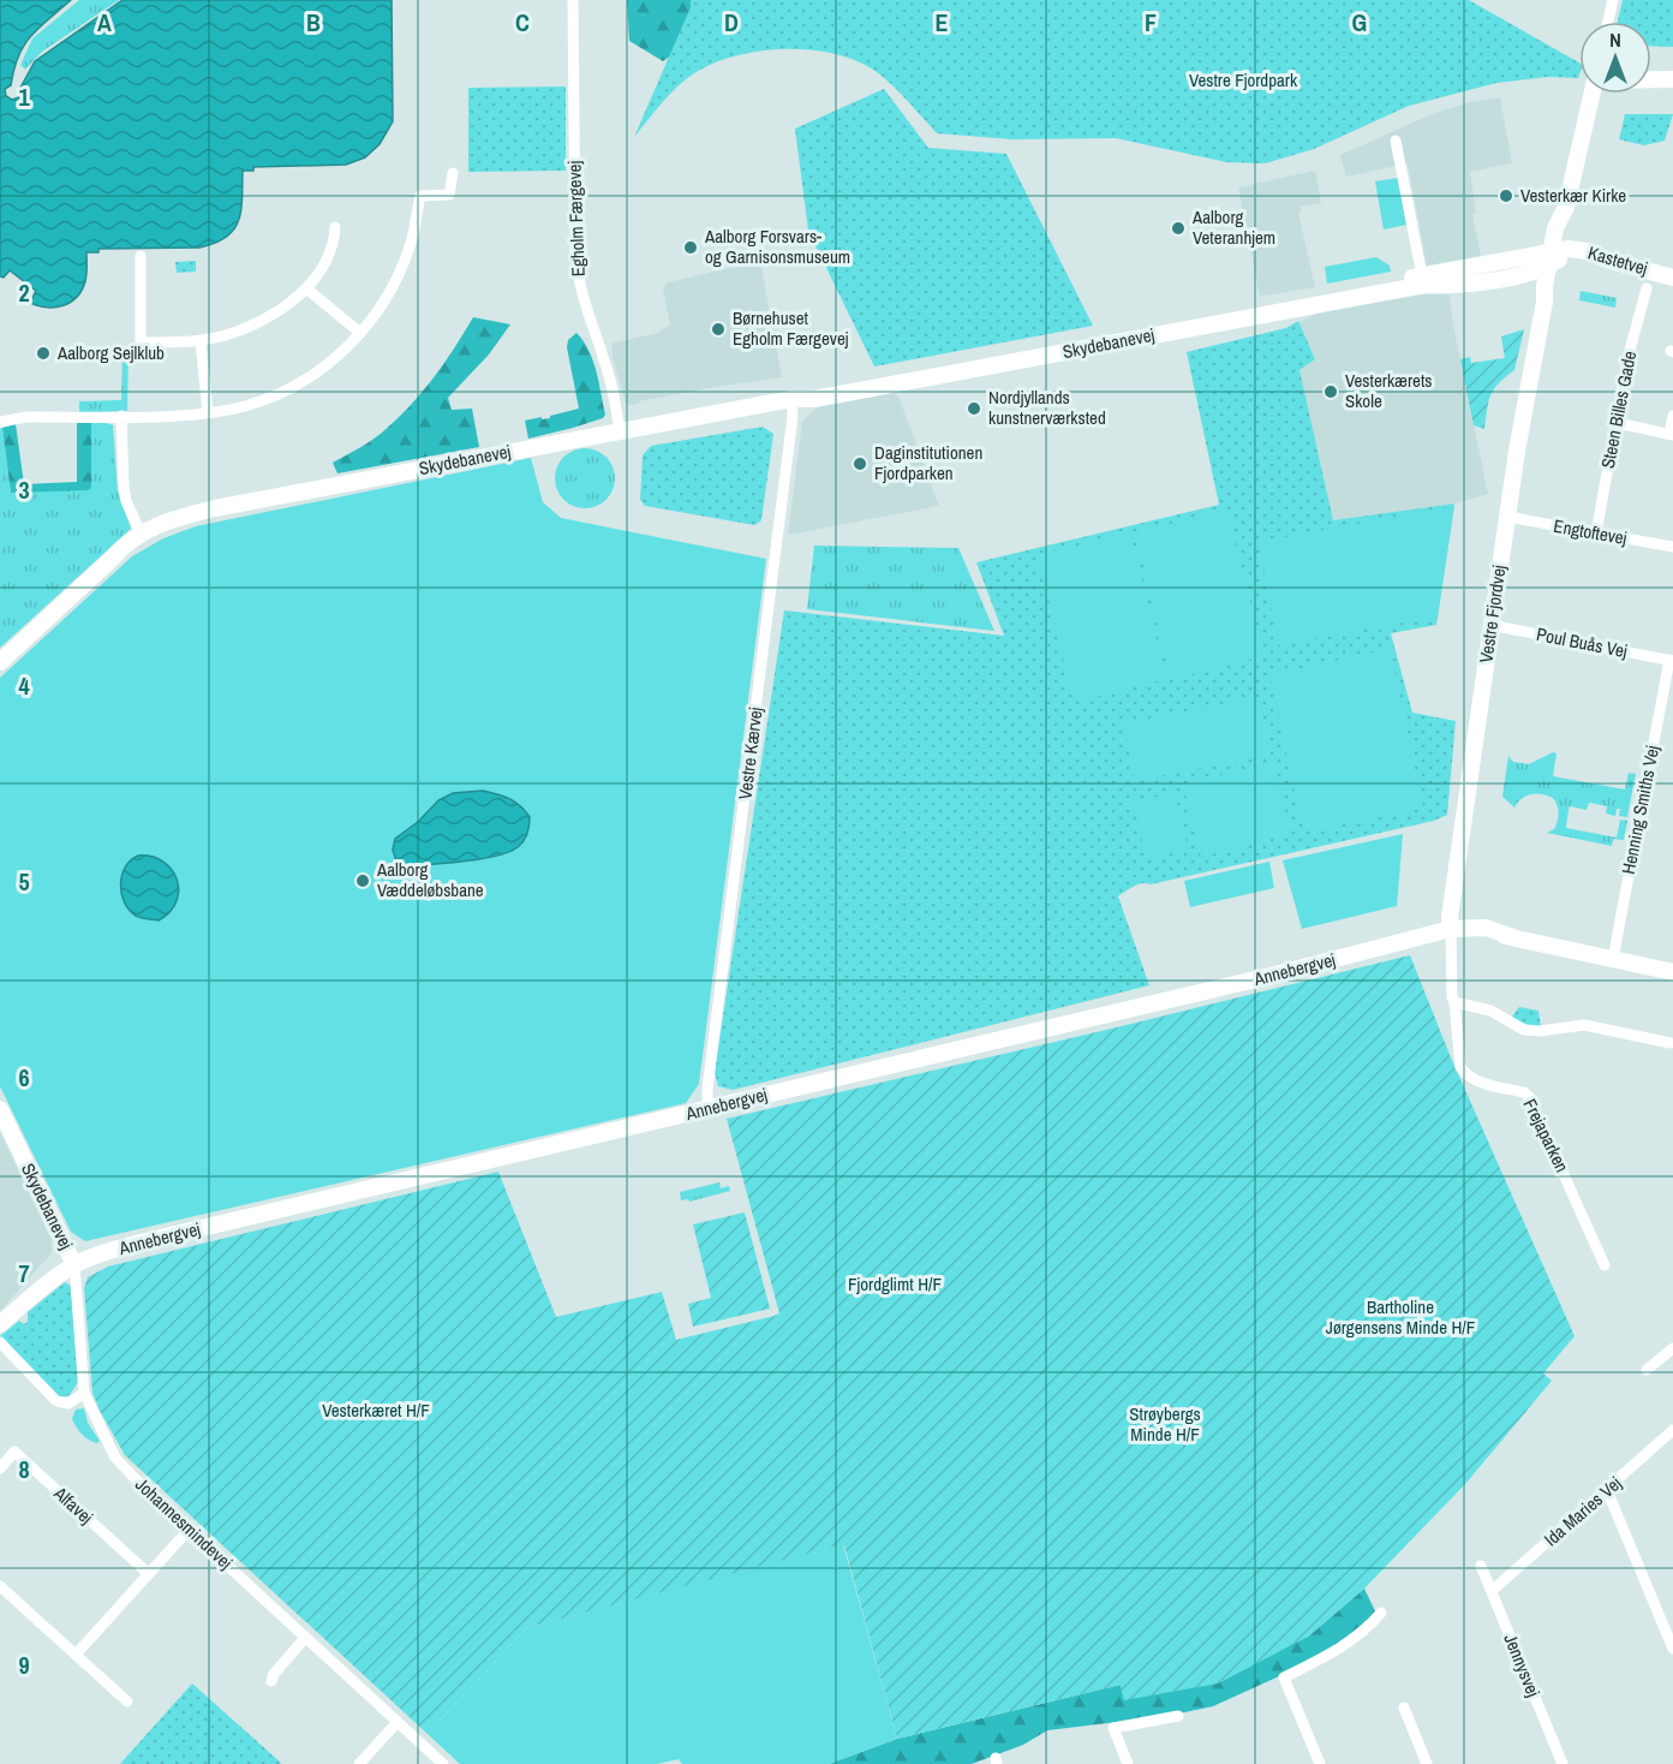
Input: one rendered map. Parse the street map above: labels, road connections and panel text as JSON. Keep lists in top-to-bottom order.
{
  "streets": {
    "street": [
      "Egholm Færgevej",
      "Kastetvej",
      "Skydebanevej",
      "Steen Billes Gade",
      "Engtoftevej",
      "Vestre Fjordvej",
      "Poul Buås Vej",
      "Vestre Kærvej",
      "Henning Smiths Vej",
      "Annebergvej",
      "Frejaparken",
      "Alfavej",
      "Ida Maries Vej",
      "Johannesmindevej",
      "Jennysvej"
    ]
  },
  "crossings": [
    ["Egholm Færgevej", "Skydebanevej"],
    ["Kastetvej", "Skydebanevej"],
    ["Kastetvej", "Vestre Fjordvej"],
    ["Skydebanevej", "Vestre Fjordvej"],
    ["Skydebanevej", "Vestre Kærvej"],
    ["Skydebanevej", "Annebergvej"],
    ["Skydebanevej", "Johannesmindevej"],
    ["Steen Billes Gade", "Engtoftevej"],
    ["Engtoftevej", "Vestre Fjordvej"],
    ["Vestre Fjordvej", "Poul Buås Vej"],
    ["Vestre Fjordvej", "Annebergvej"],
    ["Vestre Fjordvej", "Frejaparken"],
    ["Poul Buås Vej", "Henning Smiths Vej"],
    ["Vestre Kærvej", "Annebergvej"],
    ["Henning Smiths Vej", "Annebergvej"],
    ["Annebergvej", "Frejaparken"],
    ["Annebergvej", "Johannesmindevej"],
    ["Ida Maries Vej", "Jennysvej"]
  ],
  "parks": [
    "Vestre Fjordpark",
    "Fjordglimt H/F",
    "Bartholine Jørgensens Minde H/F",
    "Vesterkæret H/F",
    "Strøybergs Minde H/F"
  ],
  "places": [
    "Vesterkær Kirke",
    "Aalborg Veteranhjem",
    "Aalborg Forsvars- og Garnisonsmuseum",
    "Børnehuset Egholm Færgevej",
    "Aalborg Sejlklub",
    "Vesterkærets Skole",
    "Nordjyllands kunstnerværksted",
    "Daginstitutionen Fjordparken",
    "Aalborg Væddeløbsbane"
  ],
  "north": "top",
  "grid": {
    "columns": [
      "A",
      "B",
      "C",
      "D",
      "E",
      "F",
      "G"
    ],
    "rows": [
      "1",
      "2",
      "3",
      "4",
      "5",
      "6",
      "7",
      "8",
      "9"
    ]
  }
}
